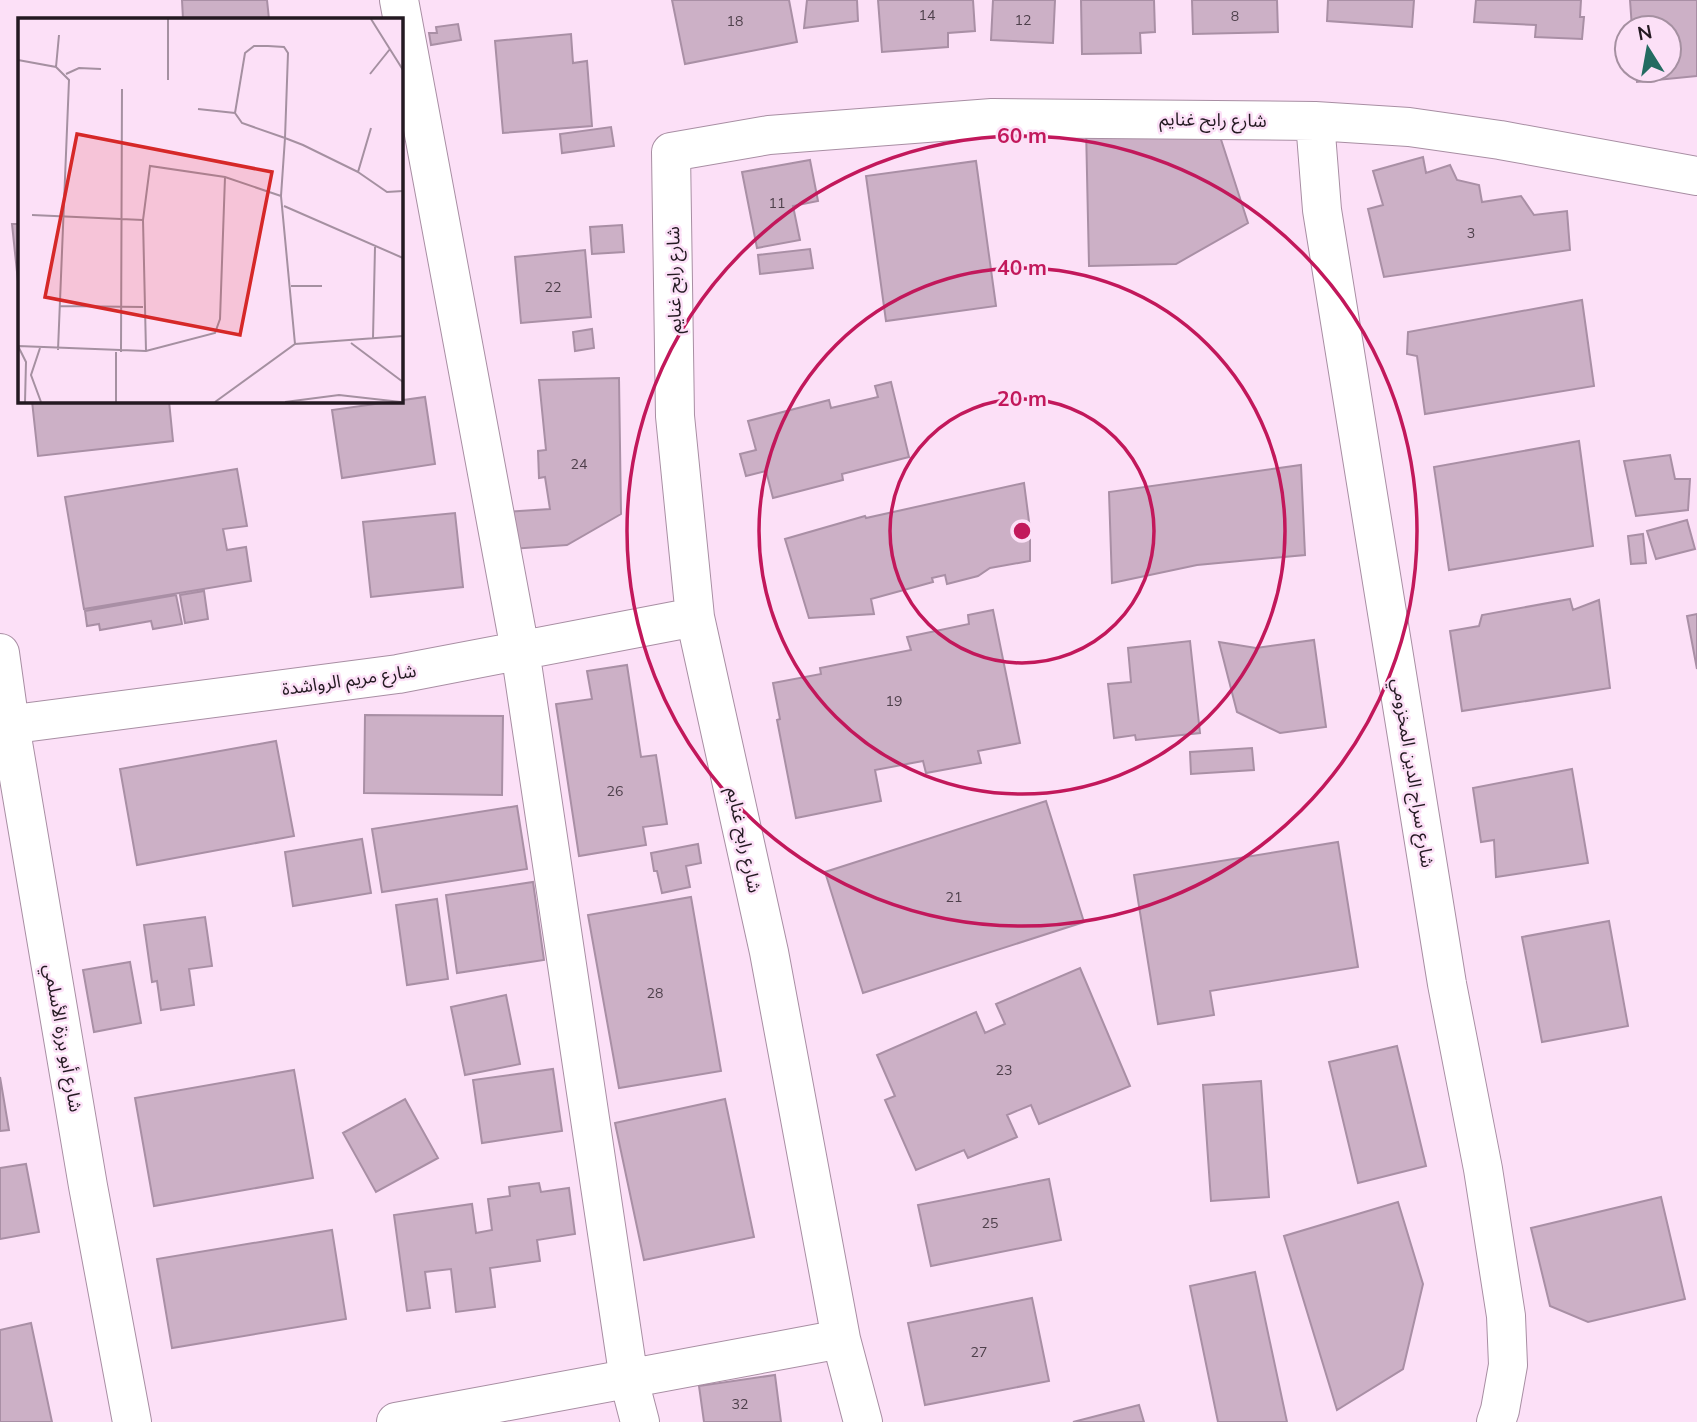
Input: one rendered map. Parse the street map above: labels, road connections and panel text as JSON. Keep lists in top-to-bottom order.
{
  "streets": {
    "street": [
      "شارع رابح غنايم",
      "شارع مريم الرواشدة",
      "شارع سراج الدين المخزومي",
      "شارع أبو برزة الأسلمي"
    ]
  },
  "crossings": [
    ["شارع رابح غنايم", "شارع مريم الرواشدة"],
    ["شارع رابح غنايم", "شارع سراج الدين المخزومي"],
    ["شارع مريم الرواشدة", "شارع أبو برزة الأسلمي"]
  ],
  "house_numbers": [
    "14",
    "8",
    "12",
    "18",
    "11",
    "3",
    "22",
    "24",
    "19",
    "26",
    "21",
    "28",
    "23",
    "25",
    "27",
    "32"
  ],
  "north": "top",
  "rings": ["60 m", "40 m", "20 m"]
}
